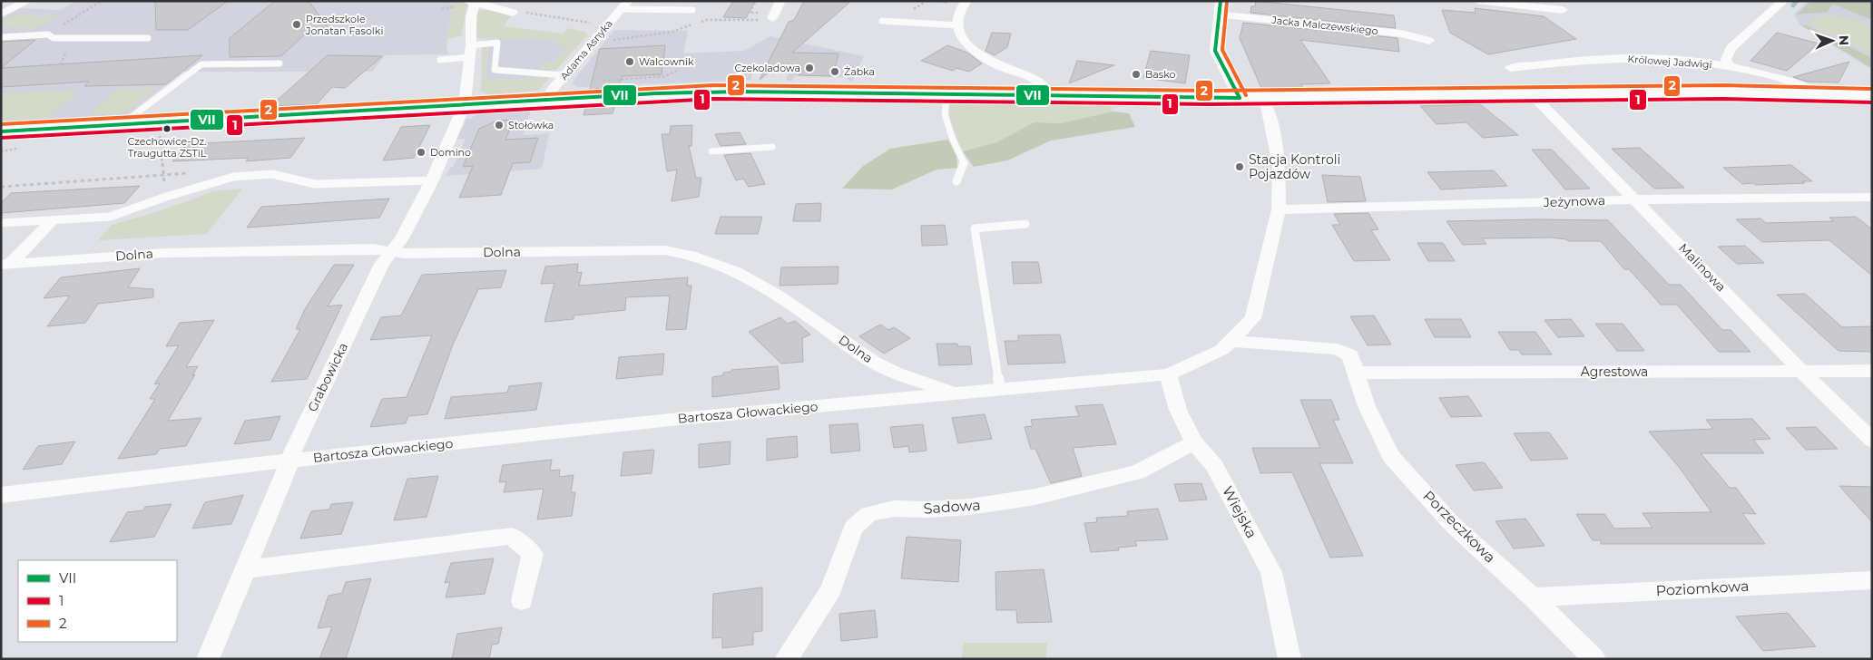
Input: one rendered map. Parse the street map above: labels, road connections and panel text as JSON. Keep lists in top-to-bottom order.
{
  "streets": {
    "street": [
      "Jacka Malczewskiego",
      "Adama Asnyka",
      "Królowej Jadwigi",
      "Jeżynowa",
      "Dolna",
      "Malinowa",
      "Agrestowa",
      "Grabowicka",
      "Bartosza Głowackiego",
      "Sadowa",
      "Wiejska",
      "Porzeczkowa",
      "Poziomkowa"
    ]
  },
  "crossings": [
    ["Jeżynowa", "Malinowa"],
    ["Jeżynowa", "Bartosza Głowackiego"],
    ["Dolna", "Grabowicka"],
    ["Dolna", "Bartosza Głowackiego"],
    ["Malinowa", "Agrestowa"],
    ["Agrestowa", "Porzeczkowa"],
    ["Grabowicka", "Bartosza Głowackiego"],
    ["Bartosza Głowackiego", "Wiejska"],
    ["Bartosza Głowackiego", "Porzeczkowa"],
    ["Sadowa", "Wiejska"],
    ["Porzeczkowa", "Poziomkowa"]
  ],
  "places": [
    "Przedszkole Jonatan Fasolki",
    "Walcownik",
    "Czekoladowa",
    "Żabka",
    "Basko",
    "Stołówka",
    "Czechowice-Dz. Traugutta ZSTiL",
    "Domino",
    "Stacja Kontroli Pojazdów"
  ],
  "lines": ["transit line VII", "transit line 2", "transit line 1"],
  "legend": ["VII", "1", "2"],
  "north": "right"
}
